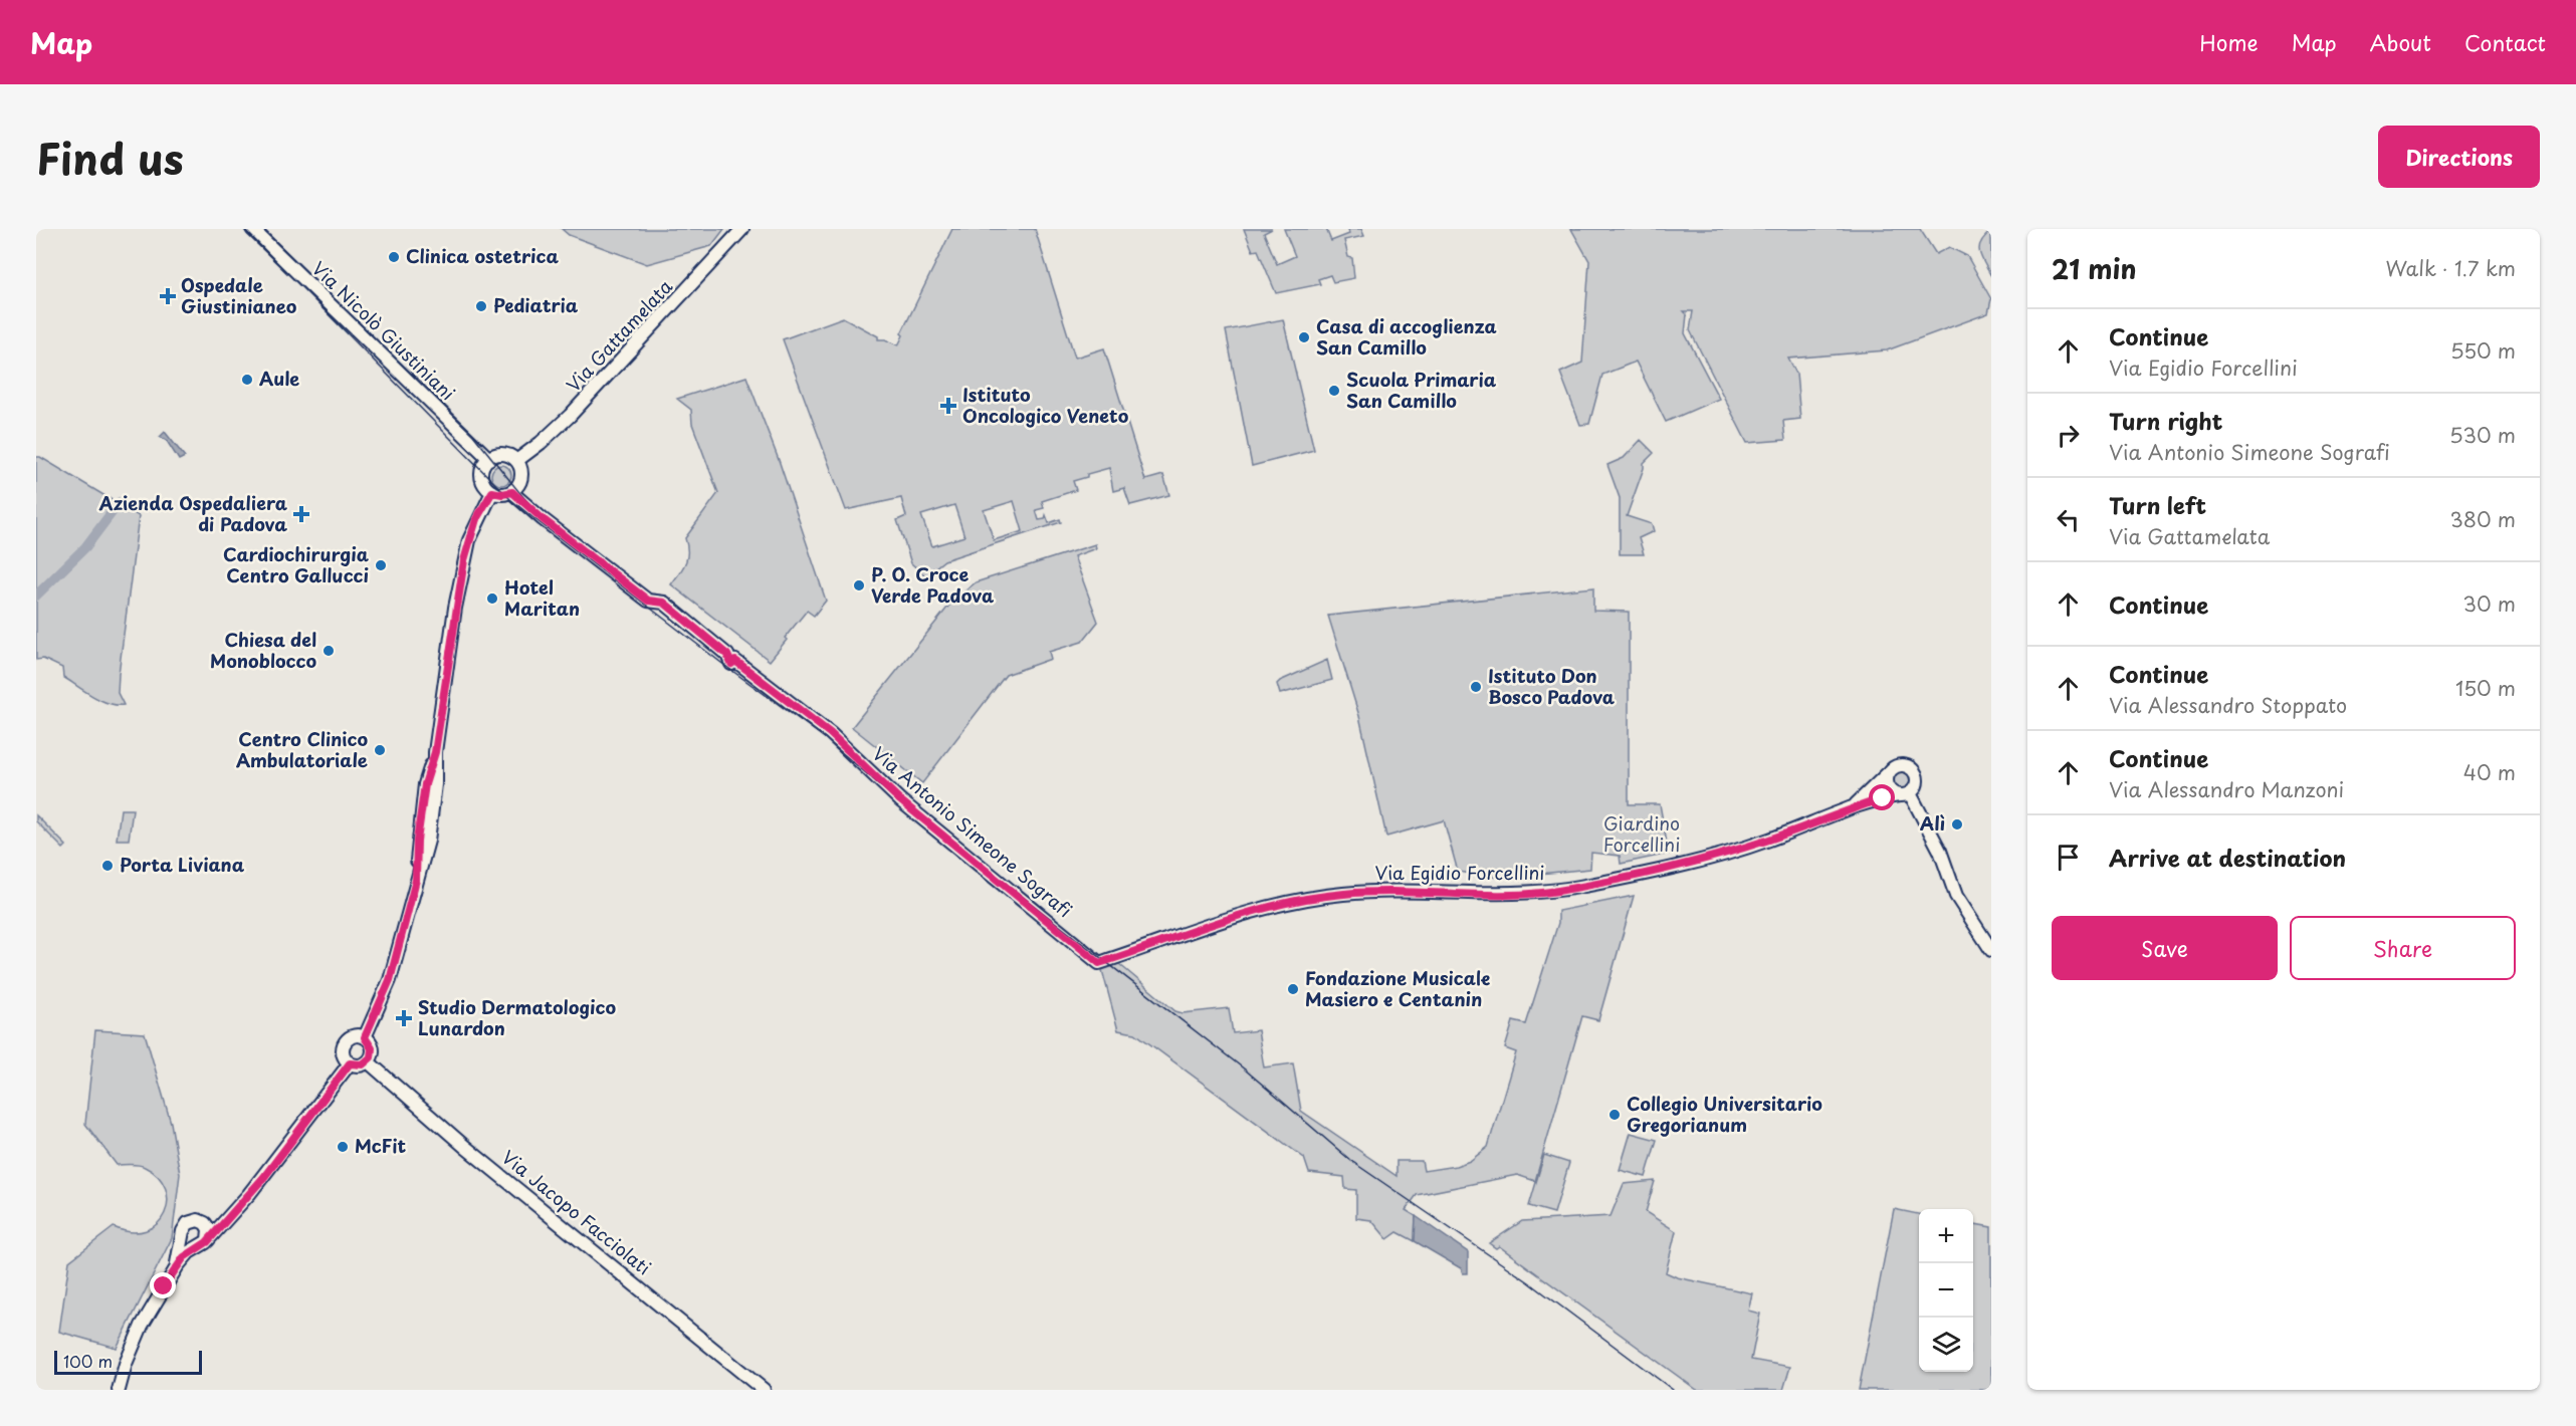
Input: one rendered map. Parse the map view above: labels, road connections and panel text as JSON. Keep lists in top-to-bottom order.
{
  "streets": {
    "street": [
      "Via Nicolò Giustiniani",
      "Via Gattamelata",
      "Via Antonio Simeone Sografi",
      "Via Egidio Forcellini",
      "Via Jacopo Facciolati"
    ]
  },
  "crossings": [
    ["Via Nicolò Giustiniani", "Via Gattamelata"],
    ["Via Nicolò Giustiniani", "Via Antonio Simeone Sografi"],
    ["Via Gattamelata", "Via Antonio Simeone Sografi"],
    ["Via Antonio Simeone Sografi", "Via Egidio Forcellini"]
  ],
  "parks": ["Giardino Forcellini"],
  "places": {
    "other": [
      "Clinica ostetrica",
      "Pediatria",
      "Casa di accoglienza San Camillo",
      "Aule",
      "Scuola Primaria San Camillo",
      "Cardiochirurgia Centro Gallucci",
      "P. O. Croce Verde Padova",
      "Hotel Maritan",
      "Chiesa del Monoblocco",
      "Istituto Don Bosco Padova",
      "Centro Clinico Ambulatoriale",
      "Alì",
      "Porta Liviana",
      "Fondazione Musicale Masiero e Centanin",
      "Collegio Universitario Gregorianum",
      "McFit"
    ],
    "health": [
      "Ospedale Giustinianeo",
      "Istituto Oncologico Veneto",
      "Azienda Ospedaliera di Padova",
      "Studio Dermatologico Lunardon"
    ]
  },
  "scale_bar": "100 m",
  "page": {
    "header": "Map",
    "nav": [
      "Home",
      "Map",
      "About",
      "Contact"
    ],
    "title": "Find us",
    "buttons": [
      "Directions",
      ["Save", "Share"]
    ],
    "heading": ["21 min", "Walk · 1.7 km"],
    "list": [
      ["Continue", "Via Egidio Forcellini", "550 m"],
      ["Turn right", "Via Antonio Simeone Sografi", "530 m"],
      ["Turn left", "Via Gattamelata", "380 m"],
      ["Continue", "30 m"],
      ["Continue", "Via Alessandro Stoppato", "150 m"],
      ["Continue", "Via Alessandro Manzoni", "40 m"],
      "Arrive at destination"
    ],
    "map_buttons": ["+", "−"],
    "scale": "100 m"
  }
}
